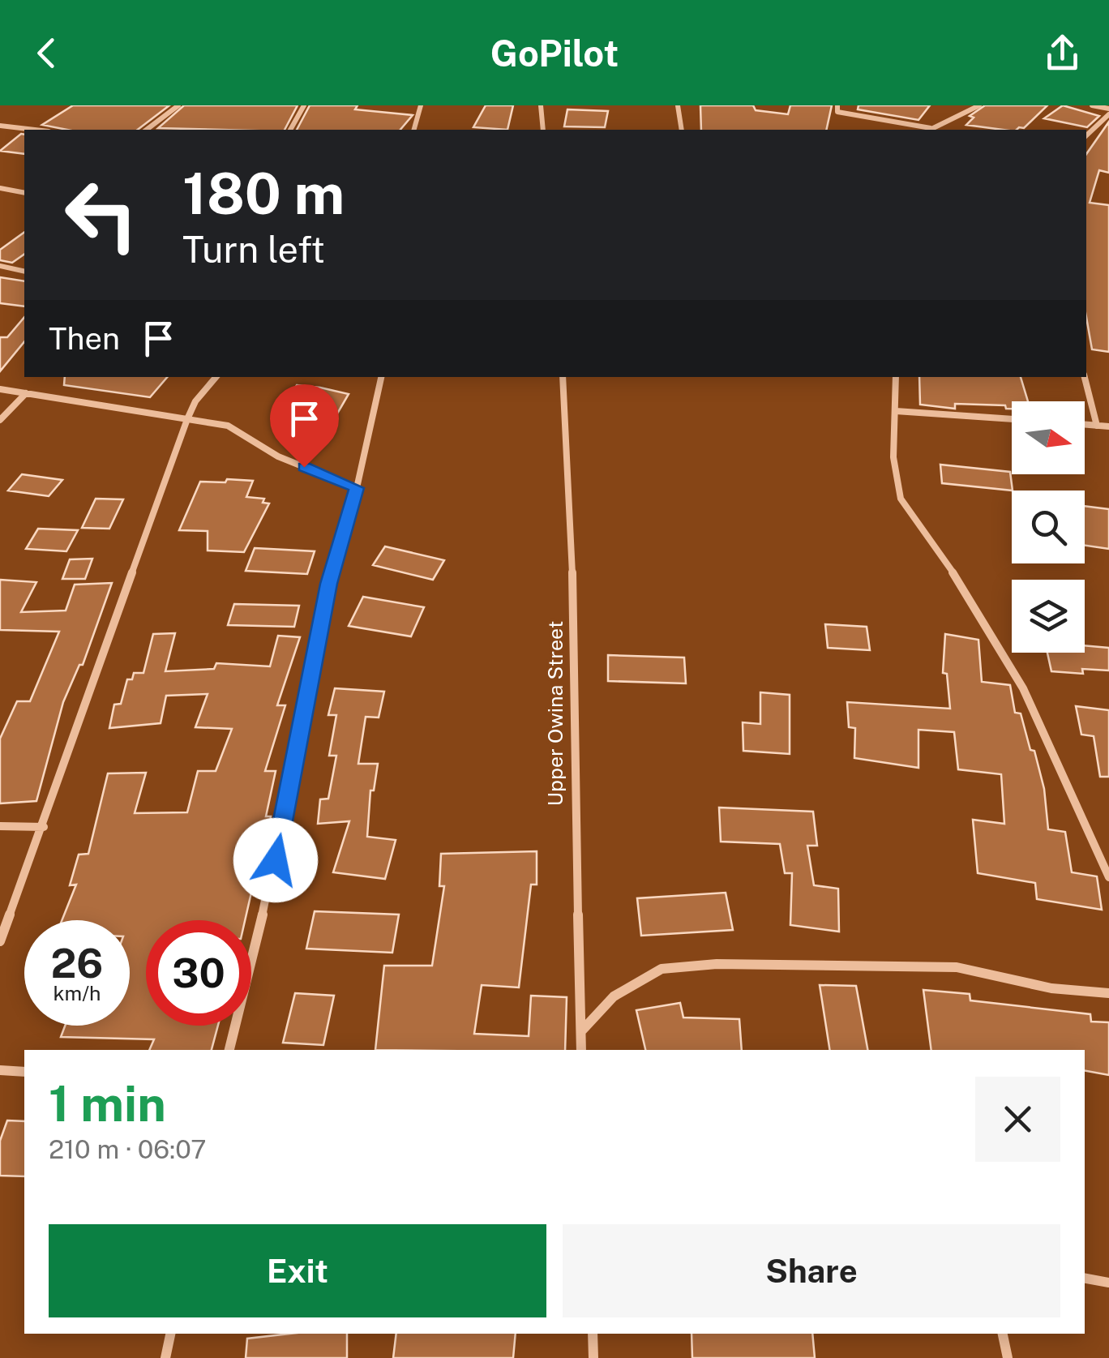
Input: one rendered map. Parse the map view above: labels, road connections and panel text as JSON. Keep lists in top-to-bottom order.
{
  "streets": {
    "street": ["Upper Owina Street"]
  },
  "north": "right",
  "page": {
    "header": "GoPilot",
    "turn": ["180 m", "Turn left"],
    "then": "Then",
    "speed": "26 km/h",
    "limit": "30",
    "heading": ["1 min", "210 m · 06:07"],
    "buttons": ["Exit", "Share"]
  }
}
